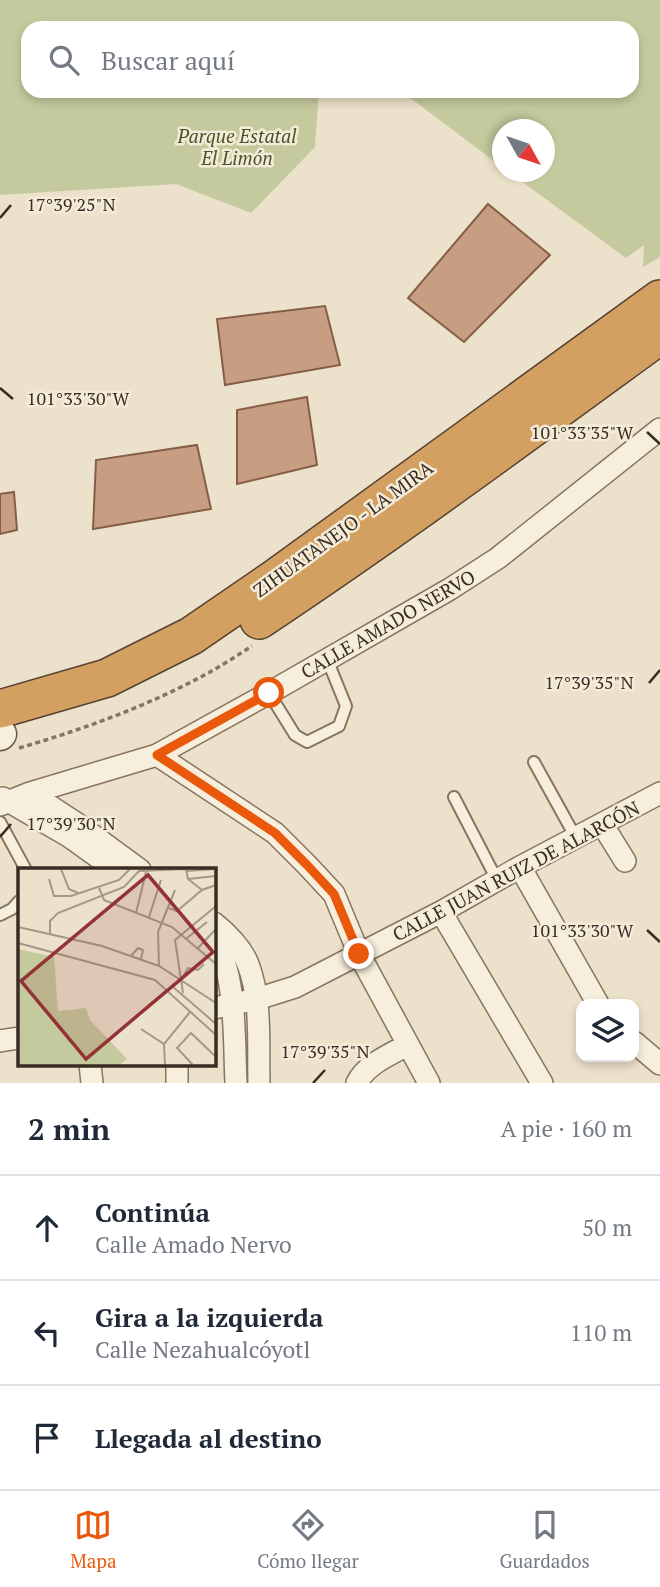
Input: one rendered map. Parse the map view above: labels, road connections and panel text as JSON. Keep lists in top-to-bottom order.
{
  "streets": {
    "highway": ["ZIHUATANEJO - LA MIRA"],
    "street": ["CALLE AMADO NERVO", "CALLE JUAN RUIZ DE ALARCÓN"]
  },
  "parks": ["Parque Estatal El Limón"],
  "north": "bottom right",
  "page": {
    "search": "Buscar aquí",
    "heading": ["2 min", "A pie · 160 m"],
    "list": [
      ["Continúa", "Calle Amado Nervo", "50 m"],
      ["Gira a la izquierda", "Calle Nezahualcóyotl", "110 m"],
      "Llegada al destino"
    ],
    "nav": ["Mapa", "Cómo llegar", "Guardados"]
  },
  "coordinates": [
    "17°39'25\"N",
    "101°33'30\"W",
    "101°33'35\"W",
    "17°39'35\"N",
    "17°39'30\"N"
  ]
}
